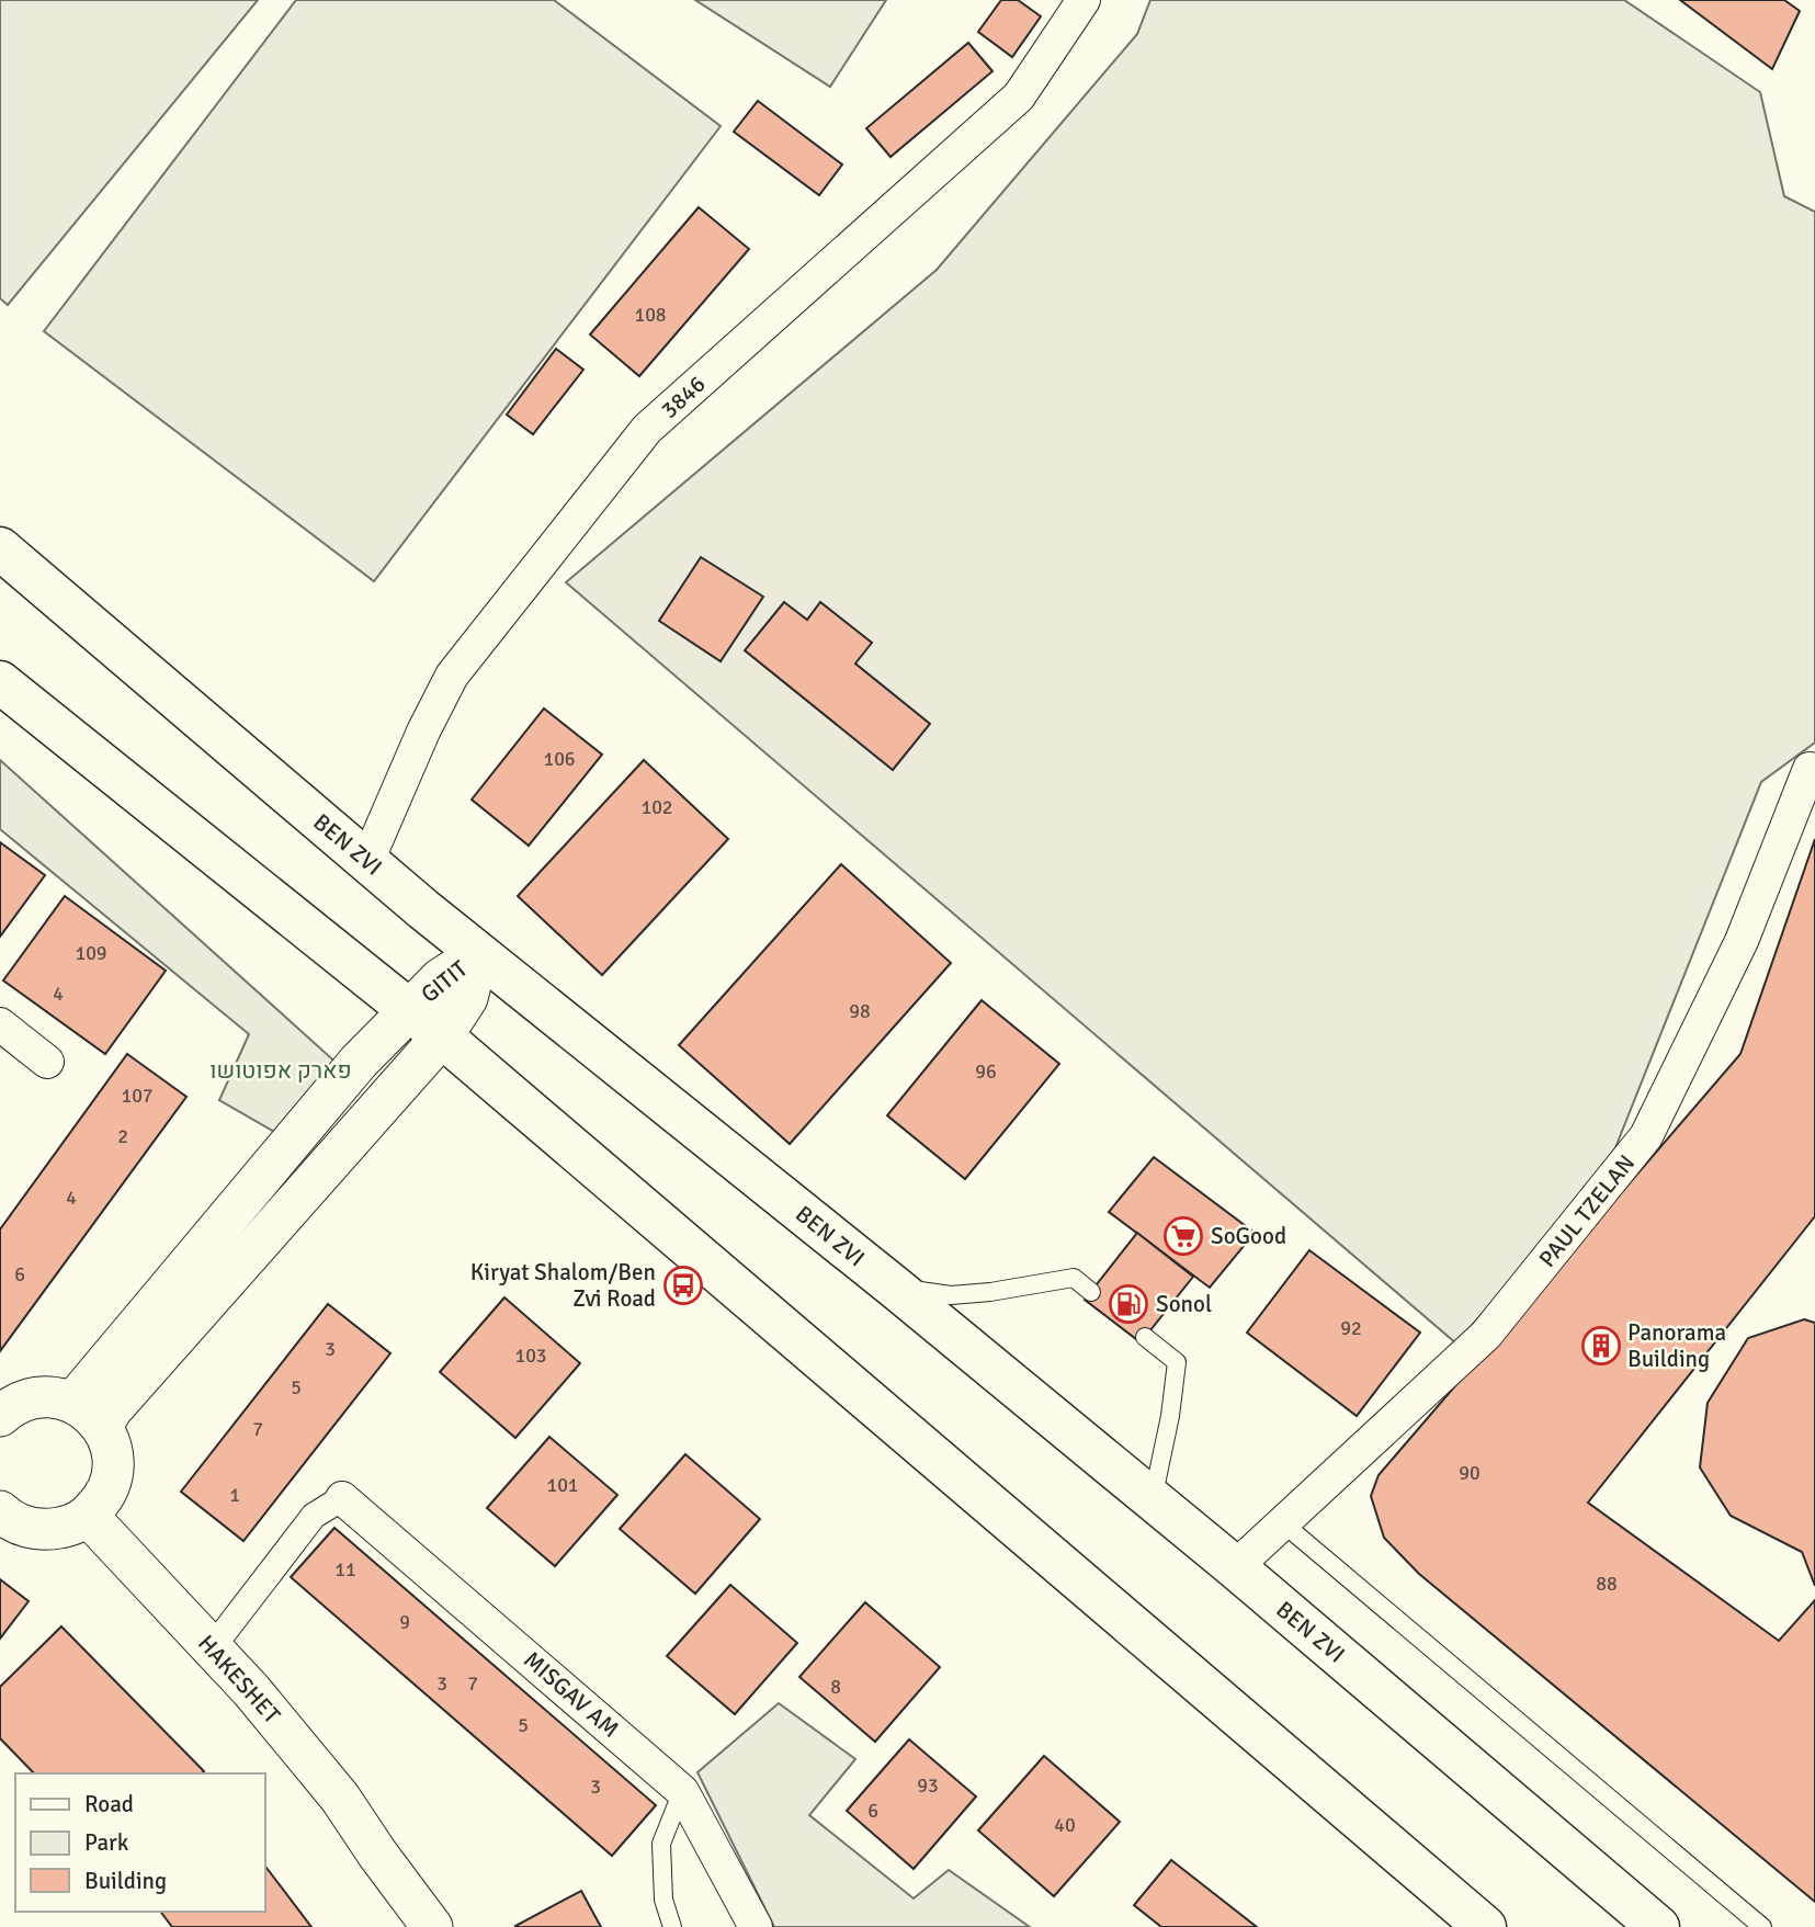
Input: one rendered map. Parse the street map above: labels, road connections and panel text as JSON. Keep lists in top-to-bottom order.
{
  "streets": {
    "main road": ["BEN ZVI"],
    "street": [
      "3846",
      "GITIT",
      "PAUL TZELAN",
      "HAKESHET",
      "MISGAV AM"
    ]
  },
  "crossings": [
    ["3846", "BEN ZVI"],
    ["BEN ZVI", "GITIT"],
    ["BEN ZVI", "PAUL TZELAN"]
  ],
  "parks": ["פארק אפוטושו"],
  "places": {
    "supermarket": ["SoGood"],
    "bus stop": ["Kiryat Shalom/Ben Zvi Road"],
    "fuel station": ["Sonol"],
    "building": ["Panorama Building"]
  },
  "house_numbers": [
    "108",
    "106",
    "102",
    "109",
    "4",
    "98",
    "96",
    "107",
    "2",
    "4",
    "6",
    "92",
    "3",
    "103",
    "5",
    "7",
    "90",
    "101",
    "1",
    "11",
    "88",
    "9",
    "3",
    "7",
    "8",
    "5",
    "93",
    "3",
    "6",
    "40"
  ],
  "legend": ["Road", "Park", "Building"]
}
